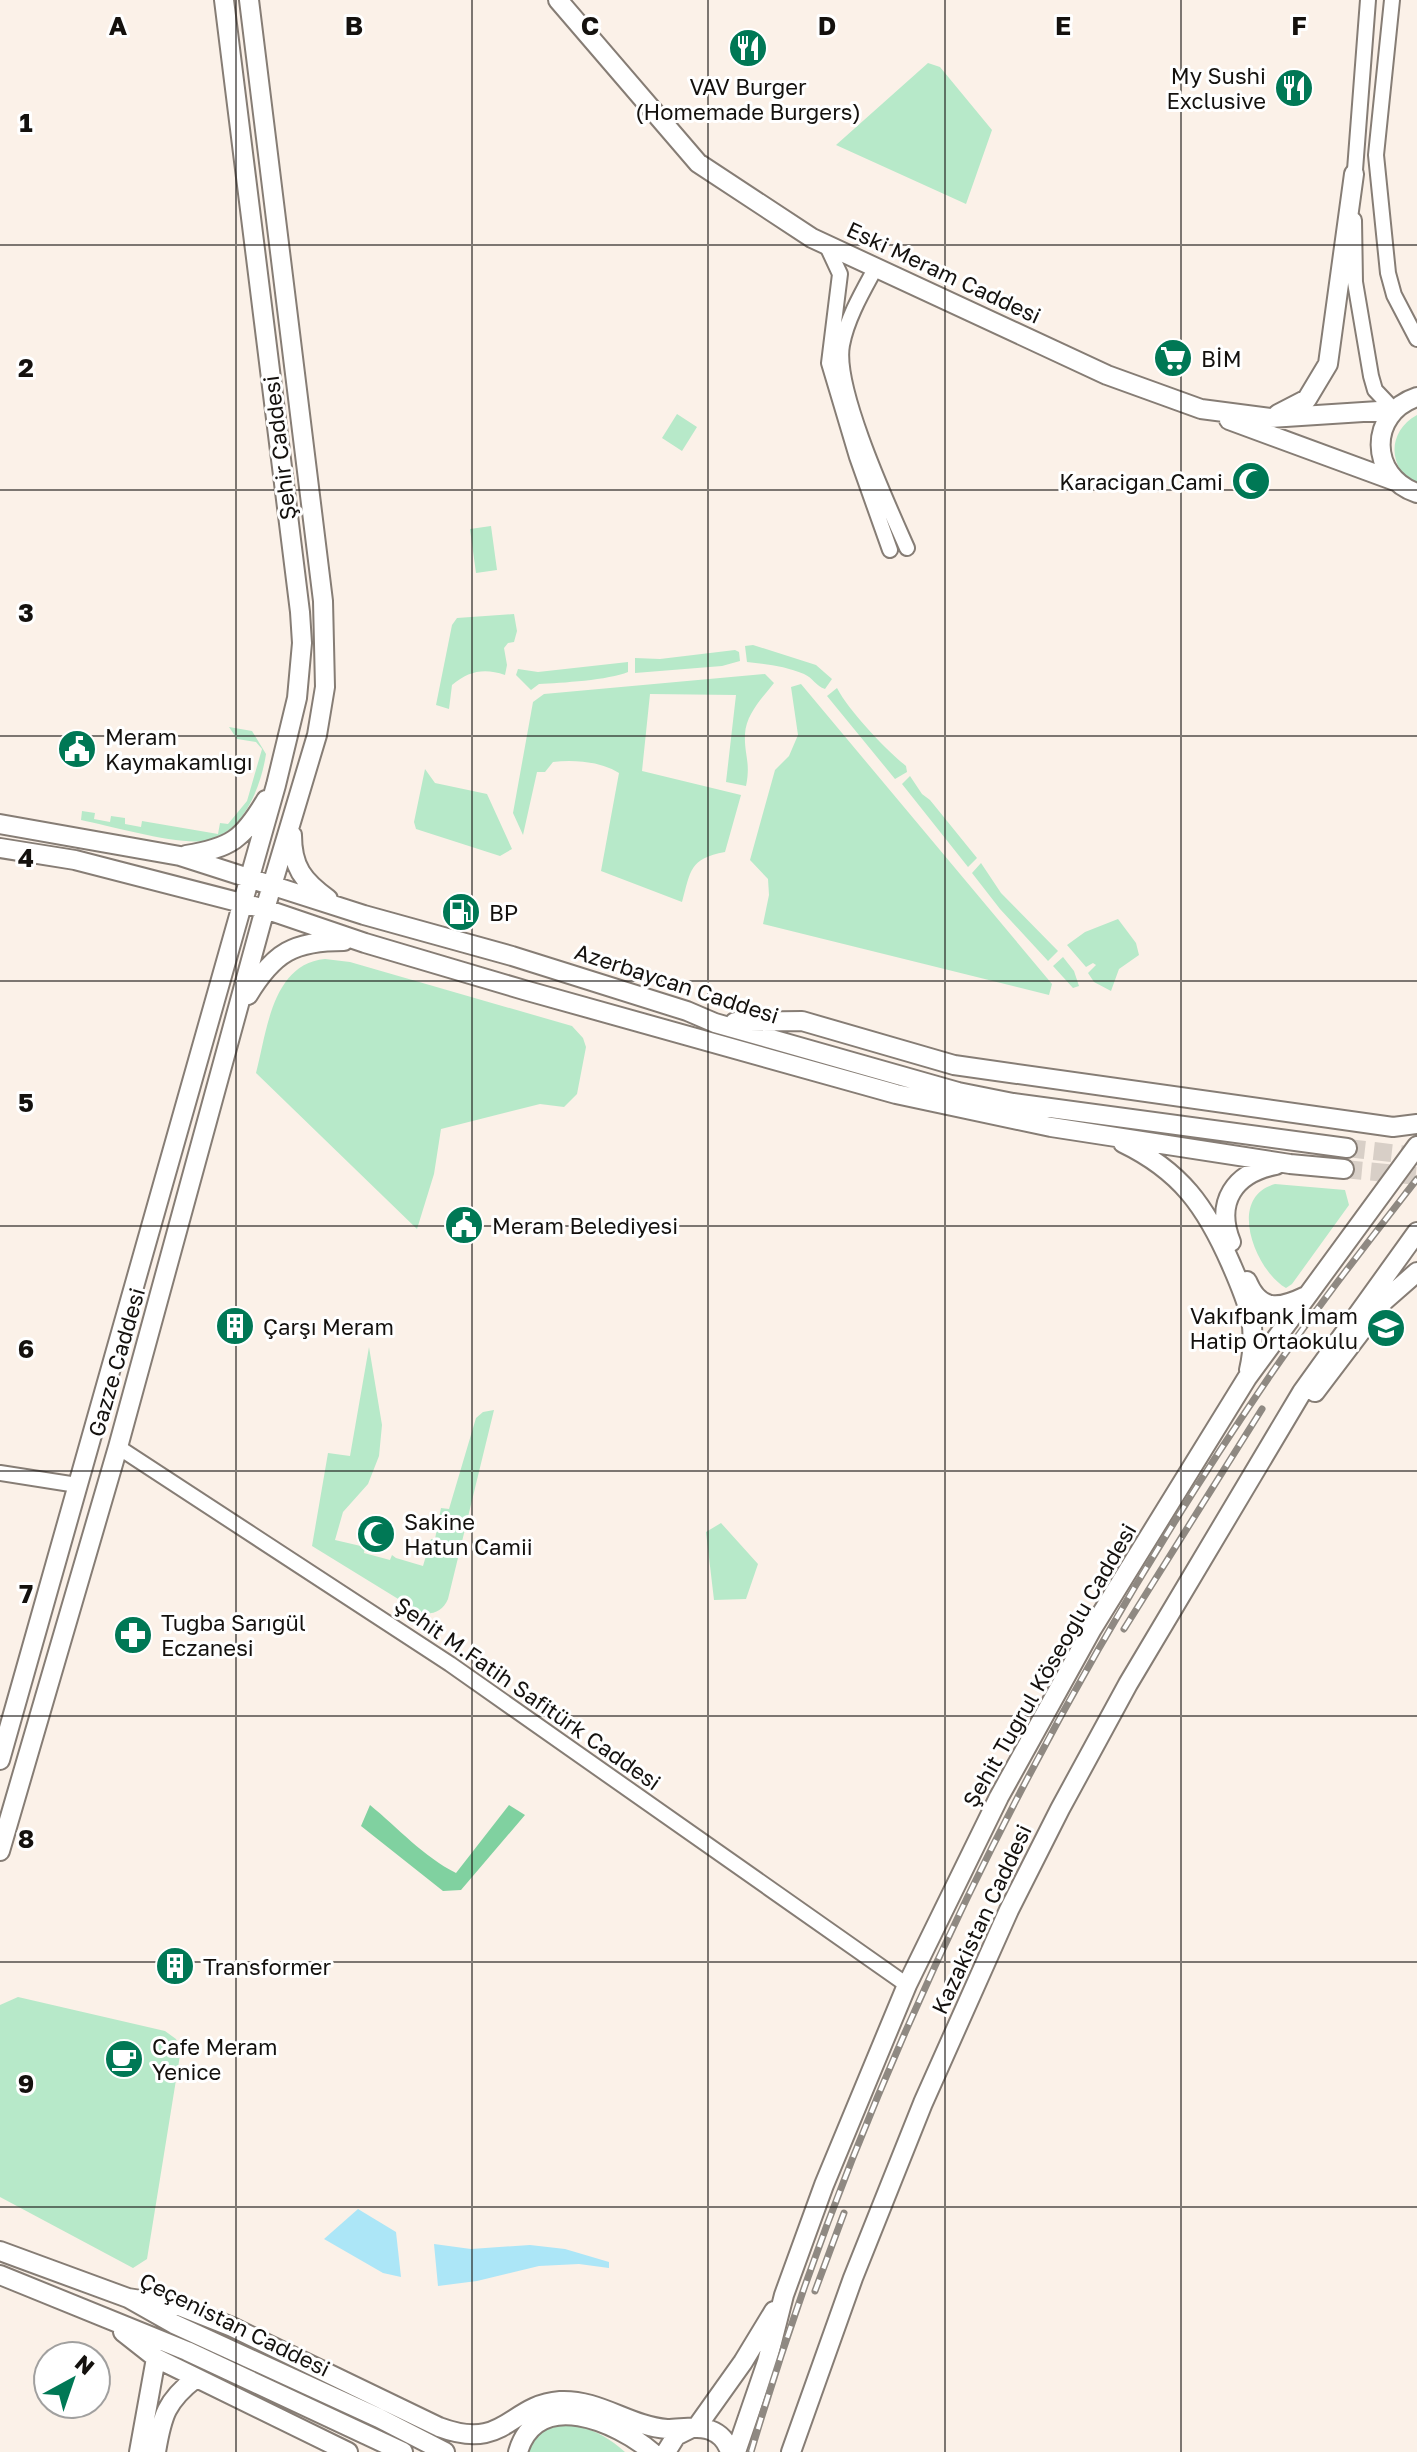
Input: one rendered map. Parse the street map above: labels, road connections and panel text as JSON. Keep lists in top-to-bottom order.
{
  "streets": {
    "main road": [
      "Eski Meram Caddesi",
      "Şehir Caddesi",
      "Azerbaycan Caddesi",
      "Gazze Caddesi",
      "Şehit Tuğrul Köseoğlu Caddesi",
      "Kazakistan Caddesi",
      "Çeçenistan Caddesi"
    ],
    "street": ["Şehit M.Fatih Safitürk Caddesi"]
  },
  "crossings": [
    ["Şehir Caddesi", "Azerbaycan Caddesi"],
    ["Şehir Caddesi", "Gazze Caddesi"],
    ["Azerbaycan Caddesi", "Gazze Caddesi"],
    ["Gazze Caddesi", "Şehit M.Fatih Safitürk Caddesi"],
    ["Şehit Tuğrul Köseoğlu Caddesi", "Şehit M.Fatih Safitürk Caddesi"]
  ],
  "places": {
    "restaurant": ["VAV Burger (Homemade Burgers)", "My Sushi Exclusive"],
    "supermarket": ["BİM"],
    "mosque": ["Karaciğan Cami", "Sakine Hatun Camii"],
    "public building": ["Meram Kaymakamlığı", "Meram Belediyesi"],
    "fuel station": ["BP"],
    "building": ["Çarşı Meram", "Transformer"],
    "school or university": ["Vakıfbank İmam Hatip Ortaokulu"],
    "pharmacy": ["Tuğba Sarıgül Eczanesi"],
    "cafe": ["Cafe Meram Yenice"]
  },
  "north": "top right",
  "grid": {
    "columns": [
      "A",
      "B",
      "C",
      "D",
      "E",
      "F"
    ],
    "rows": [
      "1",
      "2",
      "3",
      "4",
      "5",
      "6",
      "7",
      "8",
      "9"
    ]
  }
}
